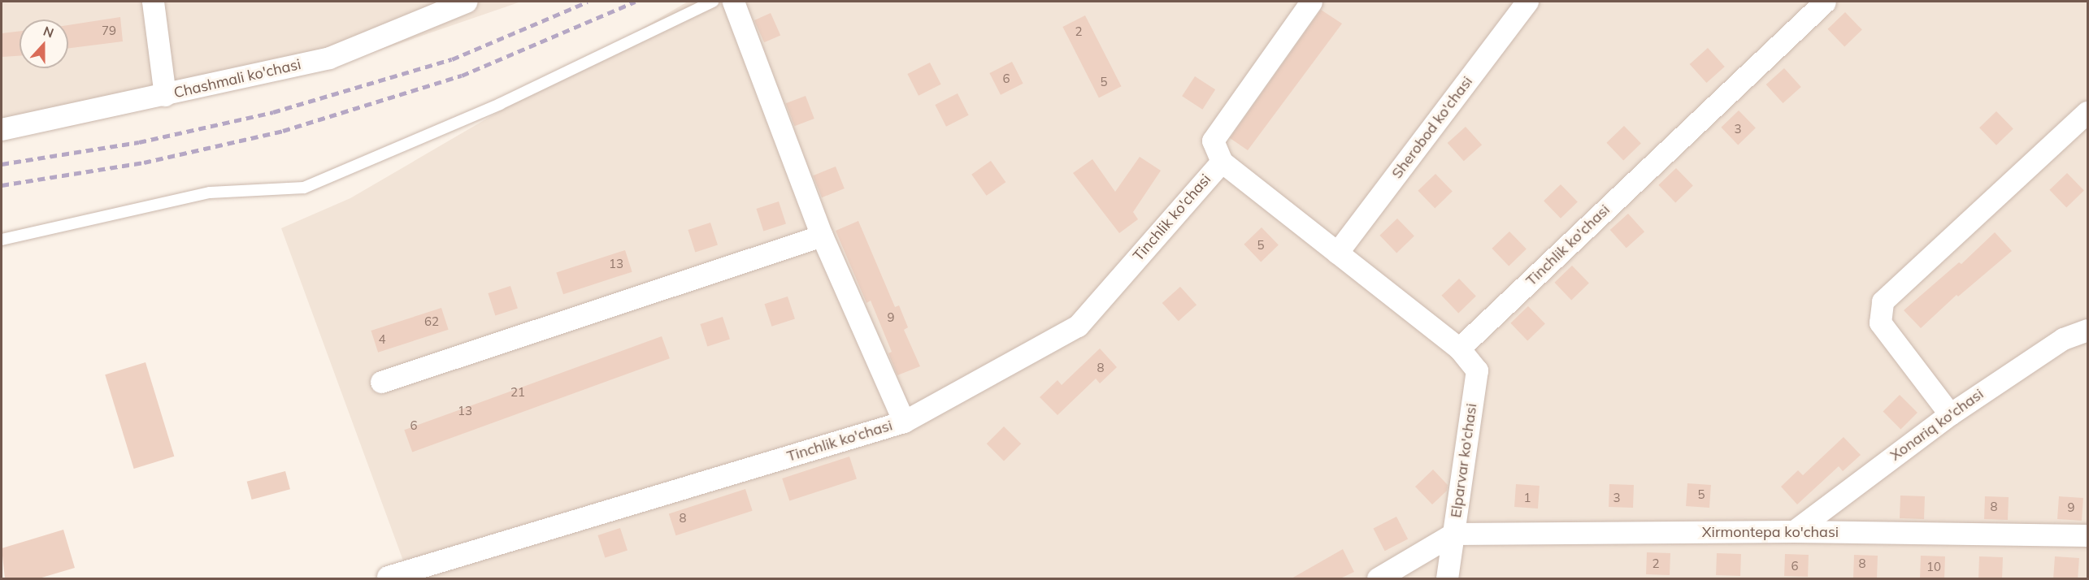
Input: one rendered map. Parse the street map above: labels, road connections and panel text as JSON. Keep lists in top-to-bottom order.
{
  "streets": {
    "street": [
      "Chashmali ko'chasi",
      "Sherobod ko'chasi",
      "Tinchlik ko'chasi",
      "Xonariq ko'chasi",
      "Elparvar ko'chasi",
      "Xirmontepa ko'chasi"
    ]
  },
  "crossings": [
    ["Sherobod ko'chasi", "Tinchlik ko'chasi"],
    ["Tinchlik ko'chasi", "Elparvar ko'chasi"],
    ["Xonariq ko'chasi", "Xirmontepa ko'chasi"],
    ["Elparvar ko'chasi", "Xirmontepa ko'chasi"]
  ],
  "house_numbers": [
    "79",
    "2",
    "6",
    "5",
    "3",
    "5",
    "13",
    "9",
    "62",
    "4",
    "8",
    "21",
    "13",
    "6",
    "5",
    "1",
    "3",
    "8",
    "9",
    "8",
    "2",
    "8",
    "6",
    "10"
  ],
  "north": "top"
}
